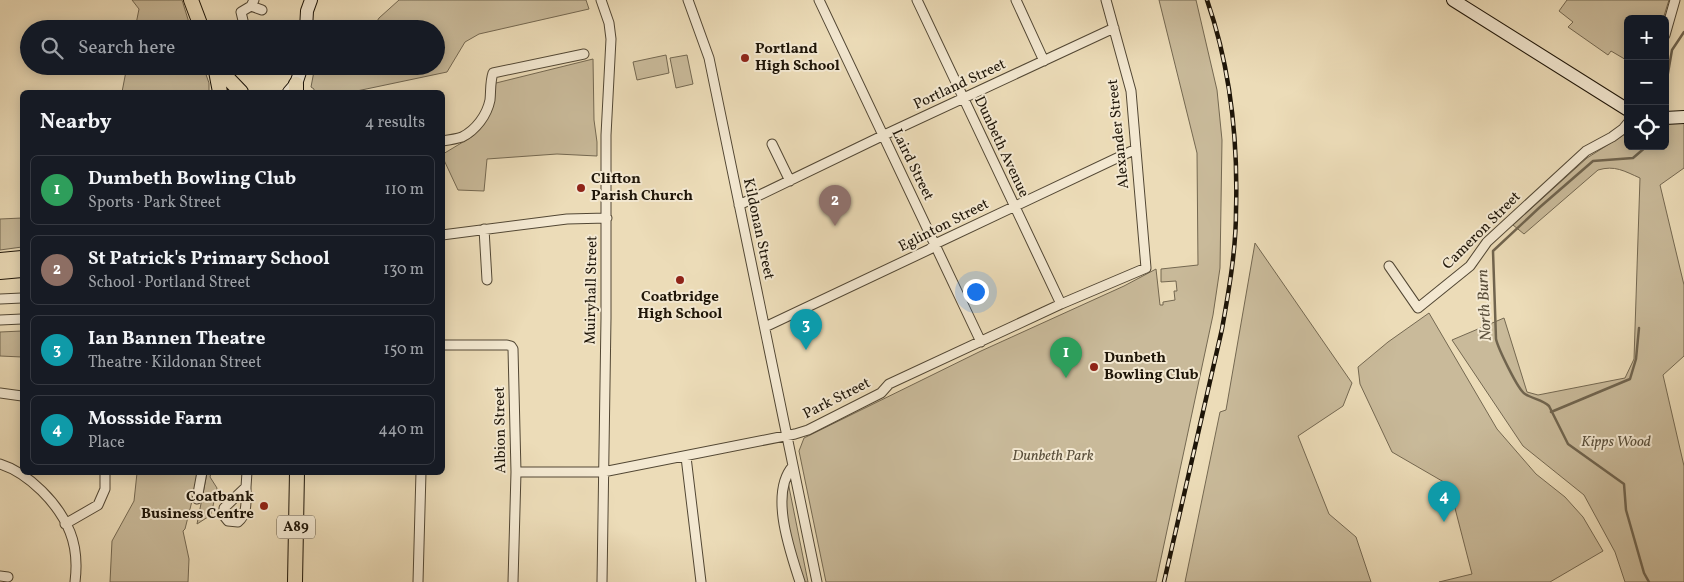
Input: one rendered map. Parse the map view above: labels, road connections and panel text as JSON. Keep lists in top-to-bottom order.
{
  "streets": {
    "main road": ["A89"],
    "street": [
      "Portland Street",
      "Alexander Street",
      "Dunbeth Avenue",
      "Laird Street",
      "Eglinton Street",
      "Kildonan Street",
      "Cameron Street",
      "Muiryhall Street",
      "Park Street",
      "Albion Street"
    ]
  },
  "crossings": [
    ["Portland Street", "Alexander Street"],
    ["Portland Street", "Dunbeth Avenue"],
    ["Portland Street", "Laird Street"],
    ["Portland Street", "Kildonan Street"],
    ["Alexander Street", "Eglinton Street"],
    ["Alexander Street", "Park Street"],
    ["Dunbeth Avenue", "Eglinton Street"],
    ["Dunbeth Avenue", "Park Street"],
    ["Laird Street", "Eglinton Street"],
    ["Laird Street", "Park Street"],
    ["Eglinton Street", "Kildonan Street"],
    ["Kildonan Street", "Park Street"],
    ["Muiryhall Street", "Park Street"],
    ["Park Street", "Albion Street"]
  ],
  "water": ["North Burn"],
  "parks": ["Kipps Wood", "Dunbeth Park"],
  "places": [
    "Portland High School",
    "Clifton Parish Church",
    "Coatbridge High School",
    "Dunbeth Bowling Club",
    "Coatbank Business Centre"
  ],
  "page": {
    "map_buttons": ["+", "−"],
    "search": "Search here",
    "heading": ["Nearby", "4 results"],
    "list": [
      {
        "mark": "1",
        "name": "Dumbeth Bowling Club",
        "note": "Sports · Park Street",
        "value": "110 m"
      },
      {
        "mark": "2",
        "name": "St Patrick's Primary School",
        "note": "School · Portland Street",
        "value": "130 m"
      },
      {
        "mark": "3",
        "name": "Ian Bannen Theatre",
        "note": "Theatre · Kildonan Street",
        "value": "150 m"
      },
      {
        "mark": "4",
        "name": "Mossside Farm",
        "note": "Place",
        "value": "440 m"
      }
    ],
    "pins": [
      "2",
      "3",
      "1",
      "4"
    ]
  }
}
